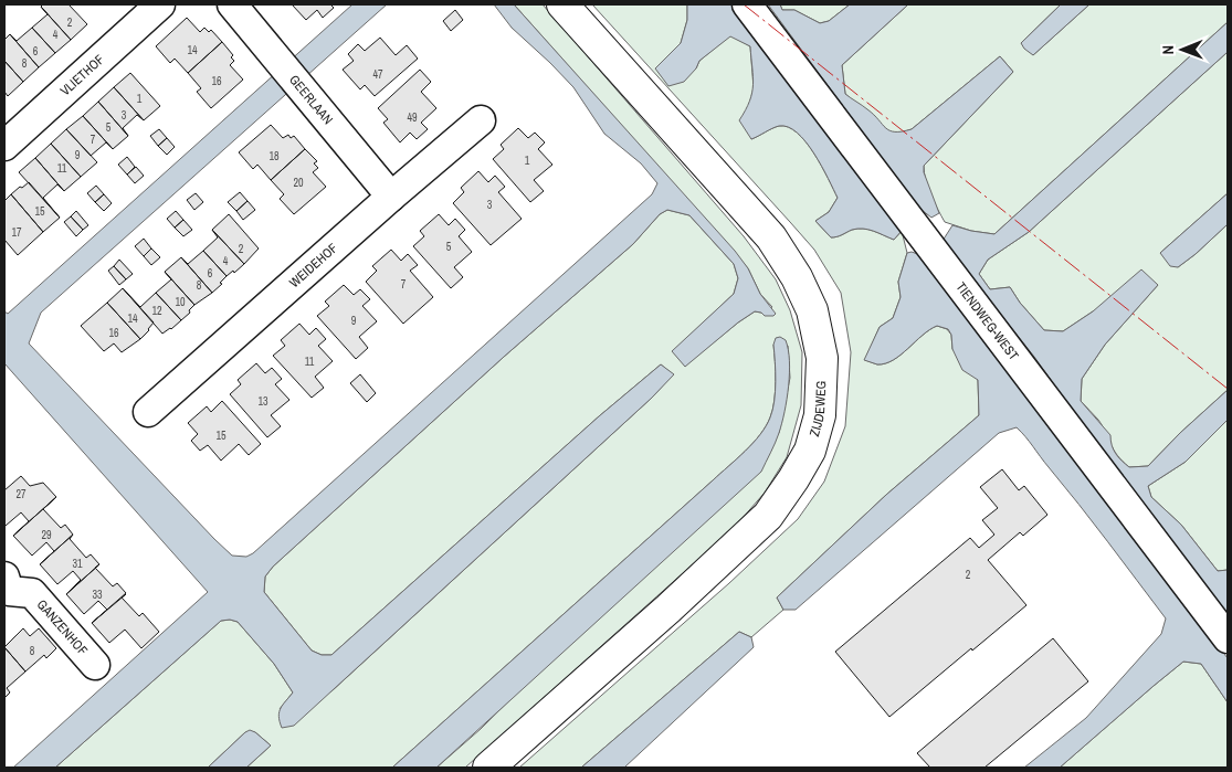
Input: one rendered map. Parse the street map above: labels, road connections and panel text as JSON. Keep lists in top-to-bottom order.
{
  "streets": {
    "main road": ["ZIJDEWEG"],
    "street": [
      "VLIETHOF",
      "GEERLAAN",
      "WEIDEHOF",
      "TIENDWEG-WEST",
      "GANZENHOF"
    ]
  },
  "crossings": [
    ["GEERLAAN", "WEIDEHOF"]
  ],
  "house_numbers": [
    "2",
    "4",
    "14",
    "6",
    "8",
    "47",
    "16",
    "1",
    "3",
    "49",
    "5",
    "7",
    "9",
    "18",
    "1",
    "11",
    "20",
    "3",
    "15",
    "17",
    "5",
    "2",
    "4",
    "6",
    "7",
    "8",
    "10",
    "12",
    "14",
    "9",
    "16",
    "11",
    "13",
    "15",
    "27",
    "29",
    "31",
    "2",
    "33",
    "8"
  ],
  "north": "left"
}
